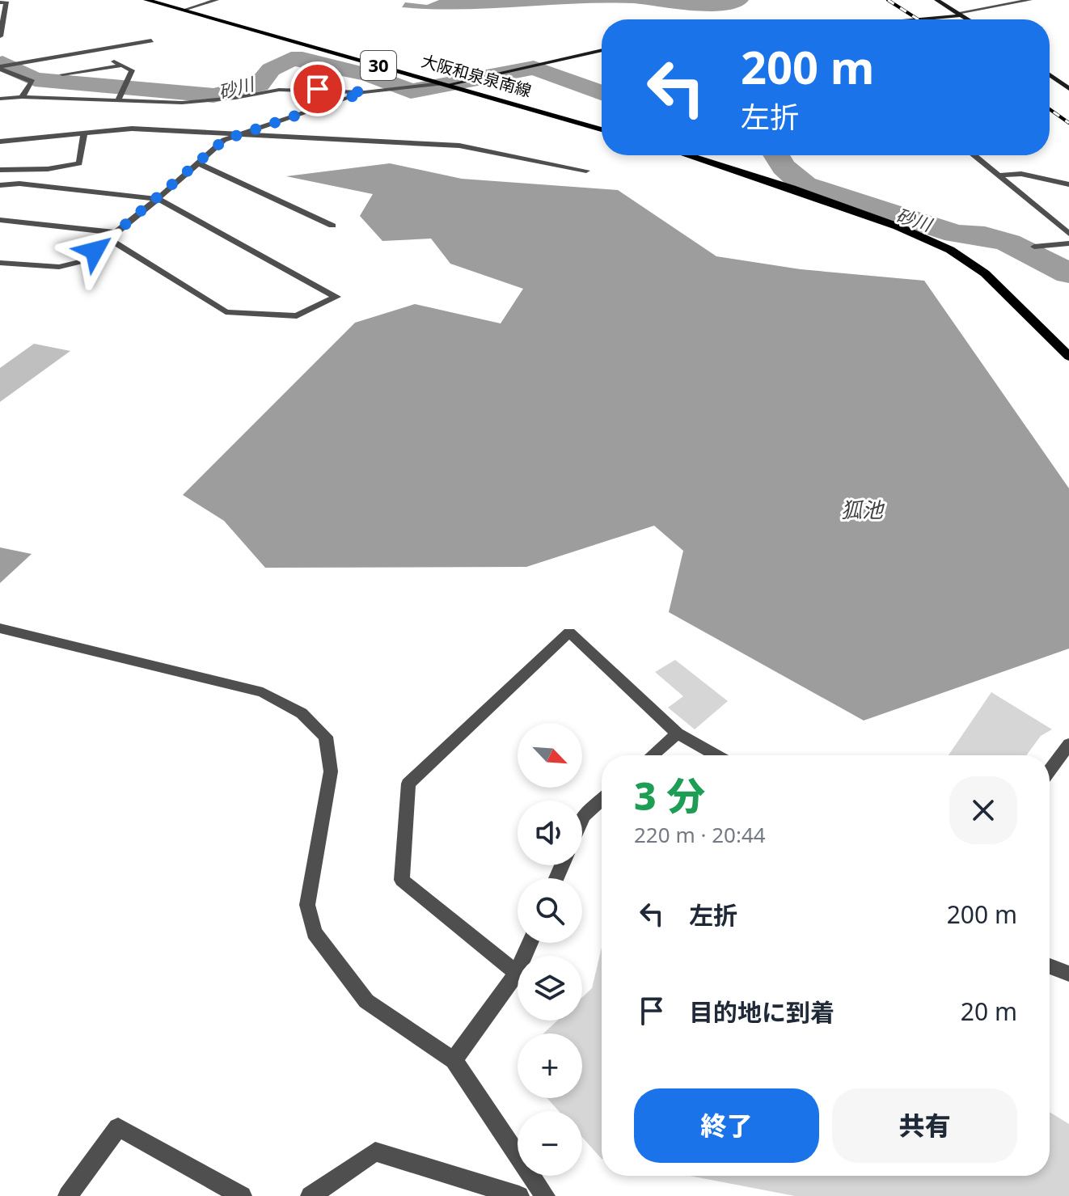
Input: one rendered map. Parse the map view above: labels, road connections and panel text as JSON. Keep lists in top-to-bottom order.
{
  "streets": {
    "main road": ["30", "大阪和泉泉南線"]
  },
  "water": ["砂川", "狐池"],
  "north": "bottom right",
  "page": {
    "turn": ["200 m", "左折"],
    "map_buttons": ["+", "−"],
    "heading": ["3 分", "220 m · 20:44"],
    "list": [
      {
        "name": "左折",
        "value": "200 m"
      },
      {
        "name": "目的地に到着",
        "value": "20 m"
      }
    ],
    "buttons": ["終了", "共有"]
  }
}
